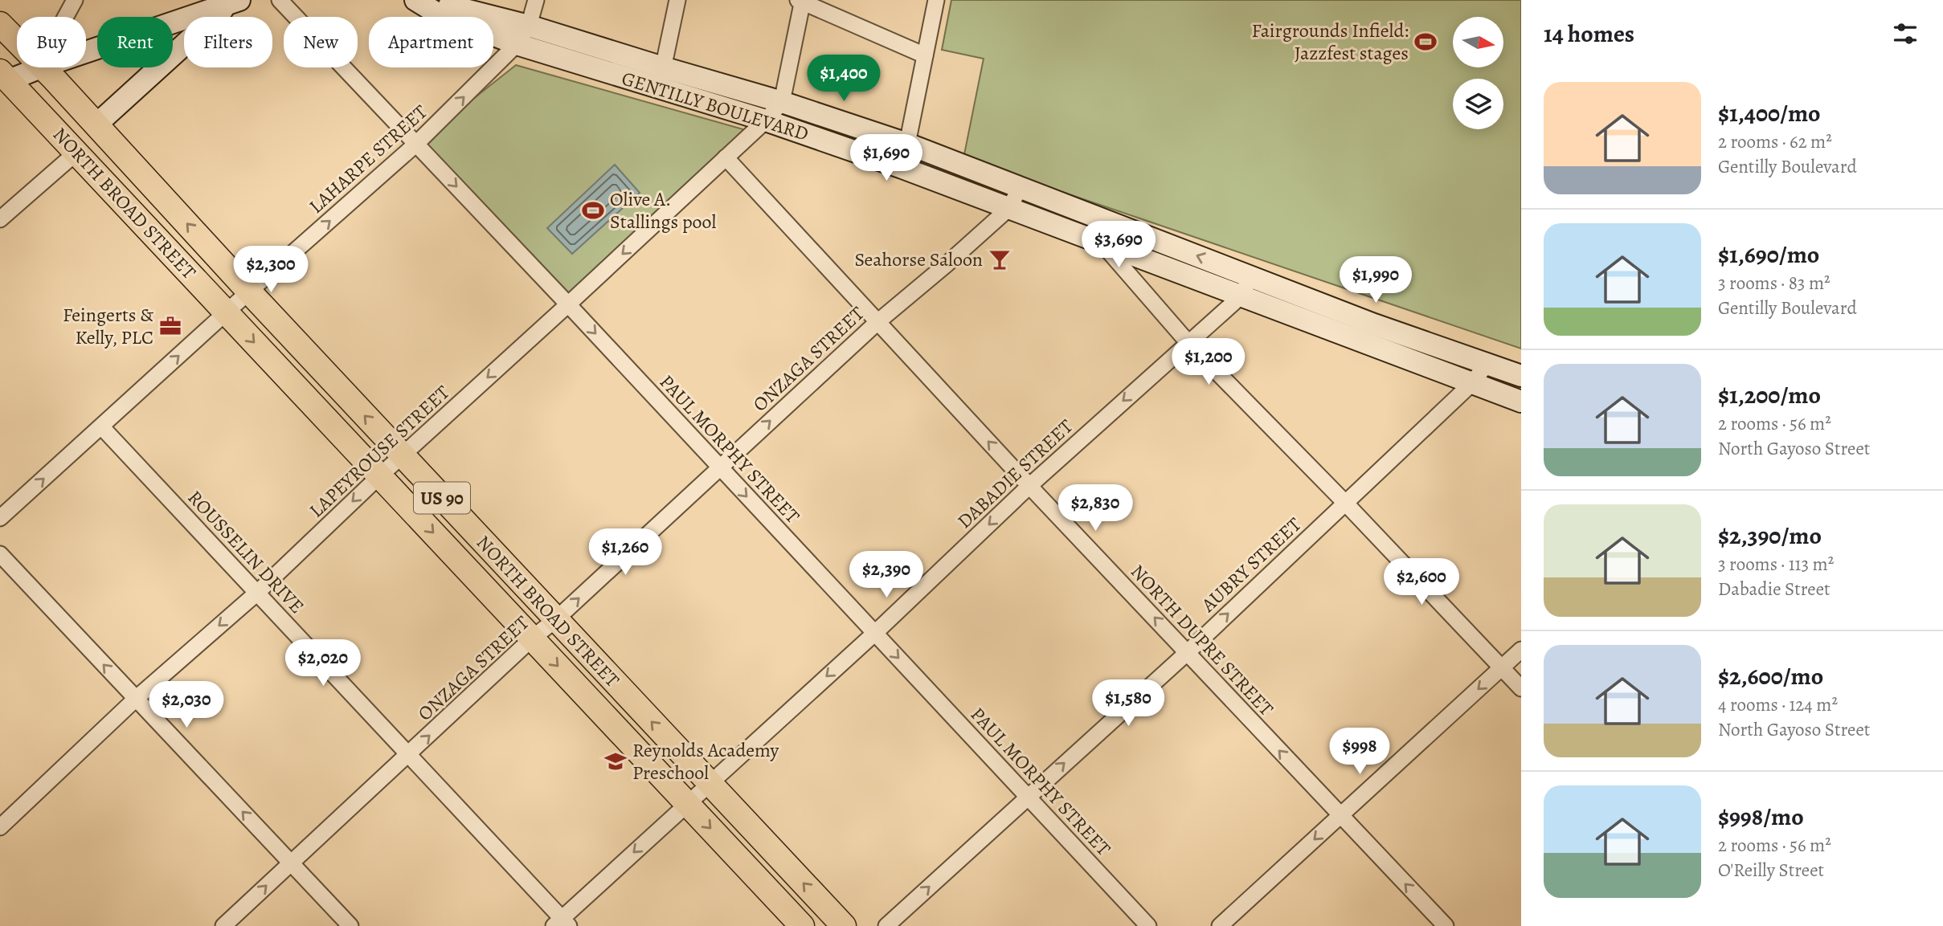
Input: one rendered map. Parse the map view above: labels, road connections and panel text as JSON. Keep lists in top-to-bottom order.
{
  "streets": {
    "main road": ["GENTILLY BOULEVARD", "NORTH BROAD STREET", "US 90"],
    "street": [
      "LAHARPE STREET",
      "ONZAGA STREET",
      "PAUL MORPHY STREET",
      "LAPEYROUSE STREET",
      "DABADIE STREET",
      "ROUSSELIN DRIVE",
      "AUBRY STREET",
      "NORTH DUPRE STREET"
    ]
  },
  "crossings": [
    ["GENTILLY BOULEVARD", "LAHARPE STREET"],
    ["GENTILLY BOULEVARD", "ONZAGA STREET"],
    ["GENTILLY BOULEVARD", "LAPEYROUSE STREET"],
    ["GENTILLY BOULEVARD", "DABADIE STREET"],
    ["GENTILLY BOULEVARD", "AUBRY STREET"],
    ["LAHARPE STREET", "NORTH BROAD STREET"],
    ["LAHARPE STREET", "PAUL MORPHY STREET"],
    ["LAHARPE STREET", "ROUSSELIN DRIVE"],
    ["NORTH BROAD STREET", "ONZAGA STREET"],
    ["NORTH BROAD STREET", "LAPEYROUSE STREET"],
    ["NORTH BROAD STREET", "DABADIE STREET"],
    ["ONZAGA STREET", "PAUL MORPHY STREET"],
    ["ONZAGA STREET", "ROUSSELIN DRIVE"],
    ["ONZAGA STREET", "NORTH DUPRE STREET"],
    ["PAUL MORPHY STREET", "LAPEYROUSE STREET"],
    ["PAUL MORPHY STREET", "DABADIE STREET"],
    ["PAUL MORPHY STREET", "AUBRY STREET"],
    ["LAPEYROUSE STREET", "ROUSSELIN DRIVE"],
    ["LAPEYROUSE STREET", "NORTH DUPRE STREET"],
    ["DABADIE STREET", "ROUSSELIN DRIVE"],
    ["DABADIE STREET", "NORTH DUPRE STREET"],
    ["AUBRY STREET", "NORTH DUPRE STREET"]
  ],
  "one_way": [
    "LAHARPE STREET",
    "ONZAGA STREET",
    "PAUL MORPHY STREET",
    "LAPEYROUSE STREET",
    "DABADIE STREET",
    "AUBRY STREET",
    "NORTH DUPRE STREET"
  ],
  "places": {
    "sports": ["Fairgrounds Infield: Jazzfest stages", "Olive A. Stallings pool"],
    "bar": ["Seahorse Saloon"],
    "office": ["Feingerts & Kelly, PLC"],
    "school or university": ["Reynolds Academy Preschool"]
  },
  "north": "right",
  "page": {
    "heading": "14 homes",
    "chip": [
      "Buy",
      "Rent",
      "Filters",
      "New",
      "Apartment"
    ],
    "price": [
      "$1,400",
      "$1,690",
      "$3,690",
      "$2,300",
      "$1,990",
      "$1,200",
      "$2,830",
      "$1,260",
      "$2,390",
      "$2,600",
      "$2,020",
      "$1,580",
      "$2,030",
      "$998"
    ],
    "list": [
      {
        "name": "$1,400/mo",
        "note": "2 rooms · 62 m² · Gentilly Boulevard"
      },
      {
        "name": "$1,690/mo",
        "note": "3 rooms · 83 m² · Gentilly Boulevard"
      },
      {
        "name": "$1,200/mo",
        "note": "2 rooms · 56 m² · North Gayoso Street"
      },
      {
        "name": "$2,390/mo",
        "note": "3 rooms · 113 m² · Dabadie Street"
      },
      {
        "name": "$2,600/mo",
        "note": "4 rooms · 124 m² · North Gayoso Street"
      },
      {
        "name": "$998/mo",
        "note": "2 rooms · 56 m² · O'Reilly Street"
      }
    ]
  }
}
